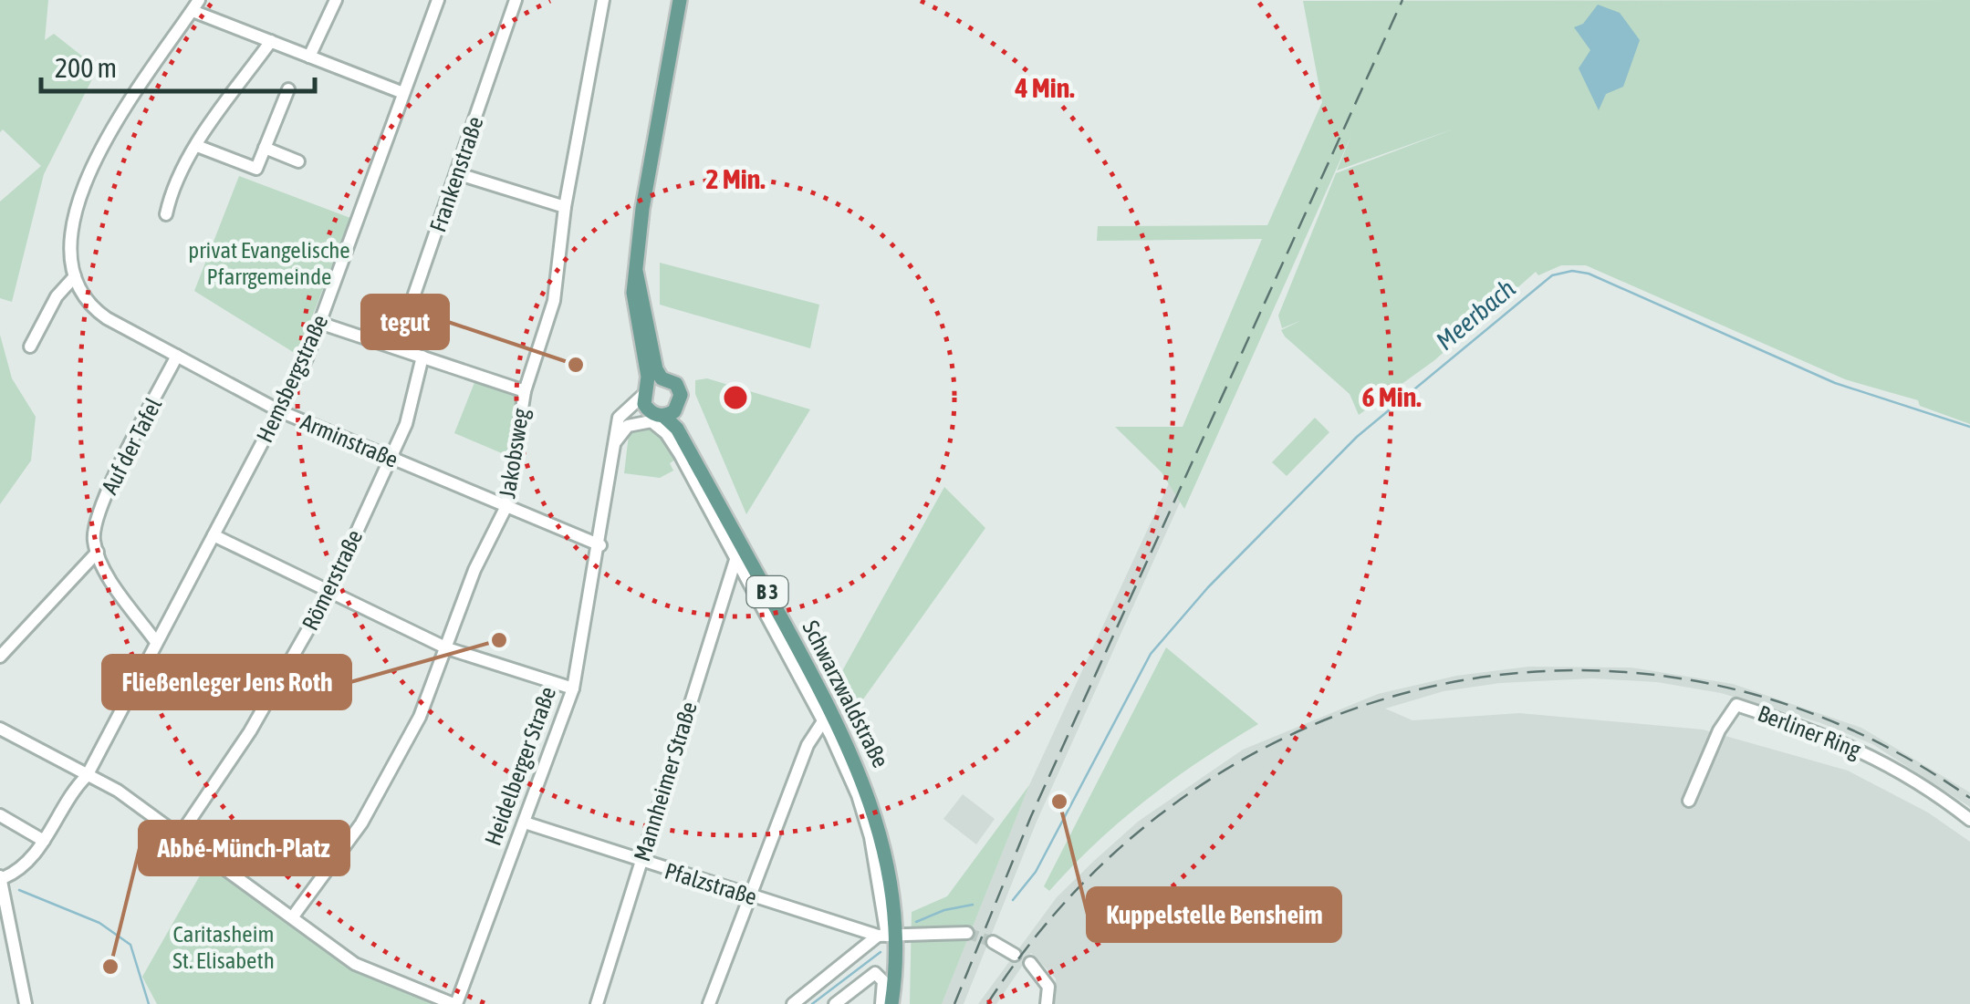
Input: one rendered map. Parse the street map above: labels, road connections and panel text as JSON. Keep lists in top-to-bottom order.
{
  "streets": {
    "main road": ["B 3", "Schwarzwaldstraße", "Heidelberger Straße"],
    "street": [
      "Frankenstraße",
      "Hemsbergstraße",
      "Arminstraße",
      "Auf der Tafel",
      "Jakobsweg",
      "Römerstraße",
      "Berliner Ring",
      "Mannheimer Straße",
      "Pfalzstraße"
    ]
  },
  "crossings": [
    ["Hemsbergstraße", "Arminstraße"],
    ["Arminstraße", "Auf der Tafel"],
    ["Arminstraße", "Jakobsweg"],
    ["Arminstraße", "Römerstraße"],
    ["Arminstraße", "Heidelberger Straße"],
    ["B 3", "Schwarzwaldstraße"],
    ["B 3", "Heidelberger Straße"],
    ["Schwarzwaldstraße", "Heidelberger Straße"],
    ["Schwarzwaldstraße", "Mannheimer Straße"],
    ["Schwarzwaldstraße", "Pfalzstraße"],
    ["Heidelberger Straße", "Pfalzstraße"],
    ["Mannheimer Straße", "Pfalzstraße"]
  ],
  "water": ["Meerbach"],
  "parks": ["privat Evangelische Pfarrgemeinde", "Caritasheim St. Elisabeth"],
  "places": [
    "tegut",
    "Fließenleger Jens Roth",
    "Kuppelstelle Bensheim",
    "Abbé-Münch-Platz"
  ],
  "scale_bar": "200 m",
  "rings": ["4 Min.", "2 Min.", "6 Min."]
}
